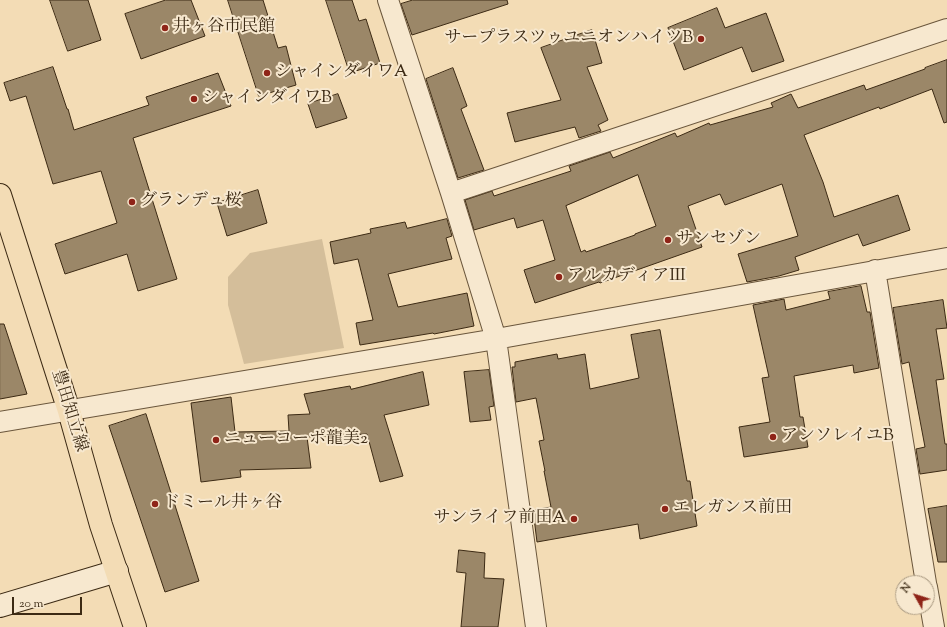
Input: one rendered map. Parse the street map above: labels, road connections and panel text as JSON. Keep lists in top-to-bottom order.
{
  "streets": {
    "main road": ["豊田知立線"]
  },
  "places": [
    "井ヶ谷市民館",
    "サープラスツゥユニオンハイツB",
    "シャインダイワA",
    "シャインダイワB",
    "グランデュ桜",
    "サンセゾン",
    "アルカディアⅢ",
    "アンソレイユB",
    "ニューコーポ龍美2",
    "ドミール井ヶ谷",
    "エレガンス前田",
    "サンライフ前田A"
  ],
  "scale_bar": "20 m",
  "north": "top left"
}
